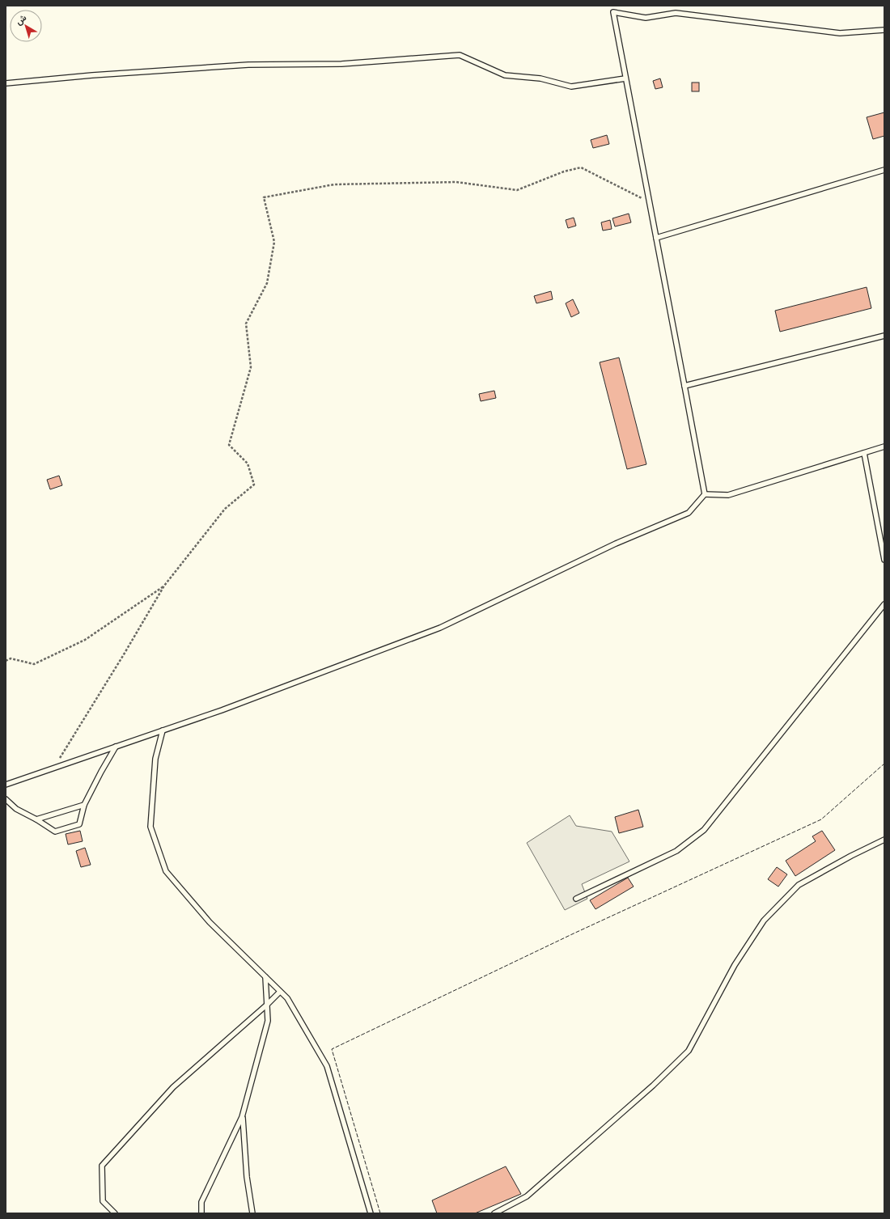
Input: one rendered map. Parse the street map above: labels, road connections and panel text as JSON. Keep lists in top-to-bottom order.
{
  "north": "top left"
}
